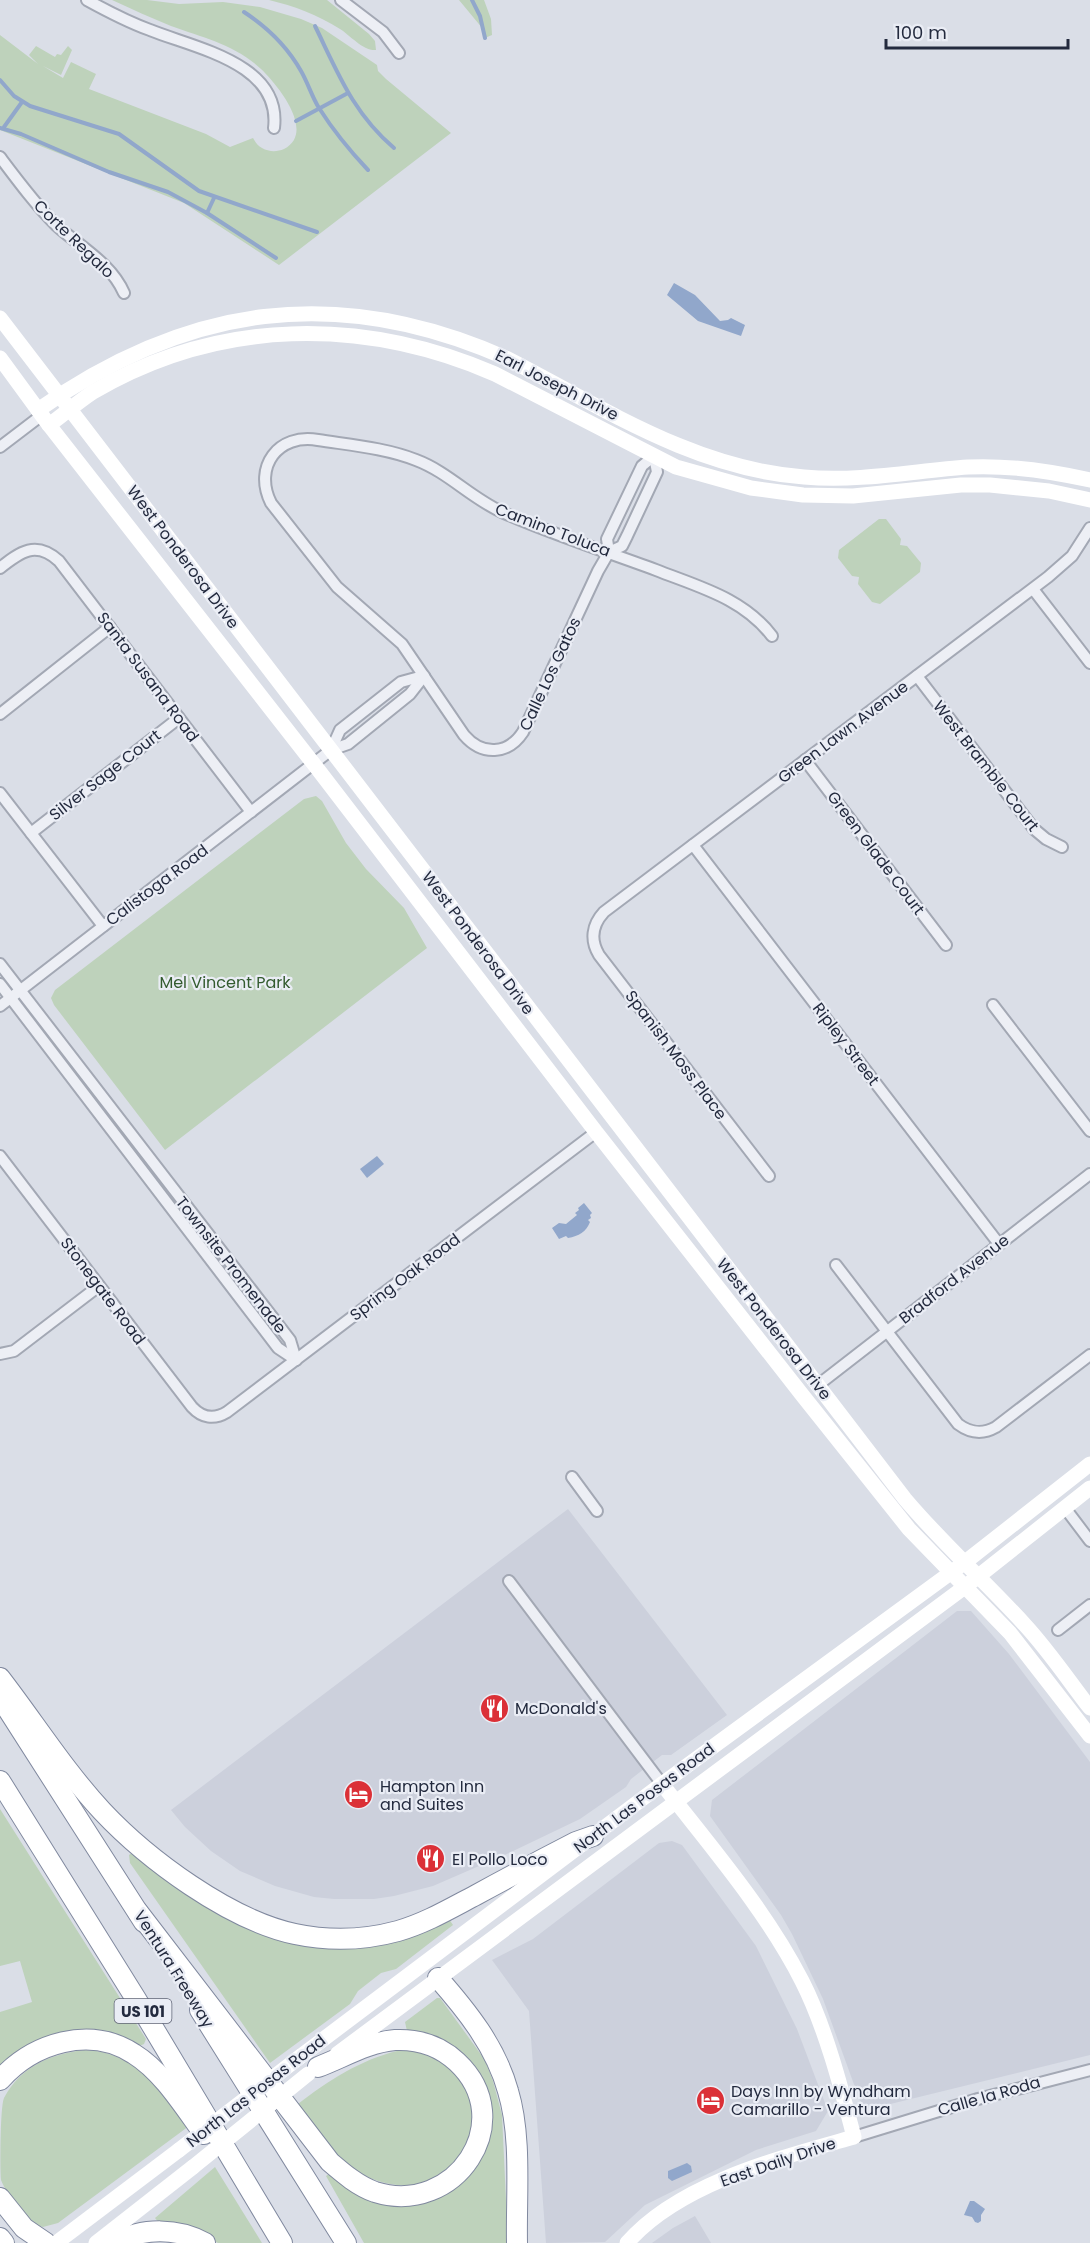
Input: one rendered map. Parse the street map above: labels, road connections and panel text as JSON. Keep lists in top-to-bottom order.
{
  "streets": {
    "highway": ["Ventura Freeway", "US 101"],
    "main road": [
      "Earl Joseph Drive",
      "West Ponderosa Drive",
      "North Las Posas Road",
      "East Daily Drive"
    ],
    "street": [
      "Corte Regalo",
      "Camino Toluca",
      "Calle Los Gatos",
      "Santa Susana Road",
      "Green Lawn Avenue",
      "West Bramble Court",
      "Silver Sage Court",
      "Green Glade Court",
      "Calistoga Road",
      "Ripley Street",
      "Spanish Moss Place",
      "Townsite Promenade",
      "Spring Oak Road",
      "Bradford Avenue",
      "Stonegate Road",
      "Calle la Roda"
    ]
  },
  "crossings": [
    ["Earl Joseph Drive", "West Ponderosa Drive"],
    ["Earl Joseph Drive", "Calle Los Gatos"],
    ["Camino Toluca", "Calle Los Gatos"],
    ["West Ponderosa Drive", "Calistoga Road"],
    ["West Ponderosa Drive", "Spring Oak Road"],
    ["West Ponderosa Drive", "Bradford Avenue"],
    ["West Ponderosa Drive", "North Las Posas Road"],
    ["Santa Susana Road", "Silver Sage Court"],
    ["Santa Susana Road", "Calistoga Road"],
    ["Green Lawn Avenue", "West Bramble Court"],
    ["Green Lawn Avenue", "Green Glade Court"],
    ["Green Lawn Avenue", "Ripley Street"],
    ["Green Lawn Avenue", "Spanish Moss Place"],
    ["Calistoga Road", "Townsite Promenade"],
    ["Ripley Street", "Bradford Avenue"],
    ["Townsite Promenade", "Spring Oak Road"],
    ["Spring Oak Road", "Stonegate Road"],
    ["North Las Posas Road", "East Daily Drive"],
    ["Calle la Roda", "East Daily Drive"]
  ],
  "parks": ["Mel Vincent Park"],
  "places": {
    "restaurant": ["McDonald's", "El Pollo Loco"],
    "hotel": ["Hampton Inn and Suites", "Days Inn by Wyndham Camarillo - Ventura"]
  },
  "scale_bar": "100 m"
}
